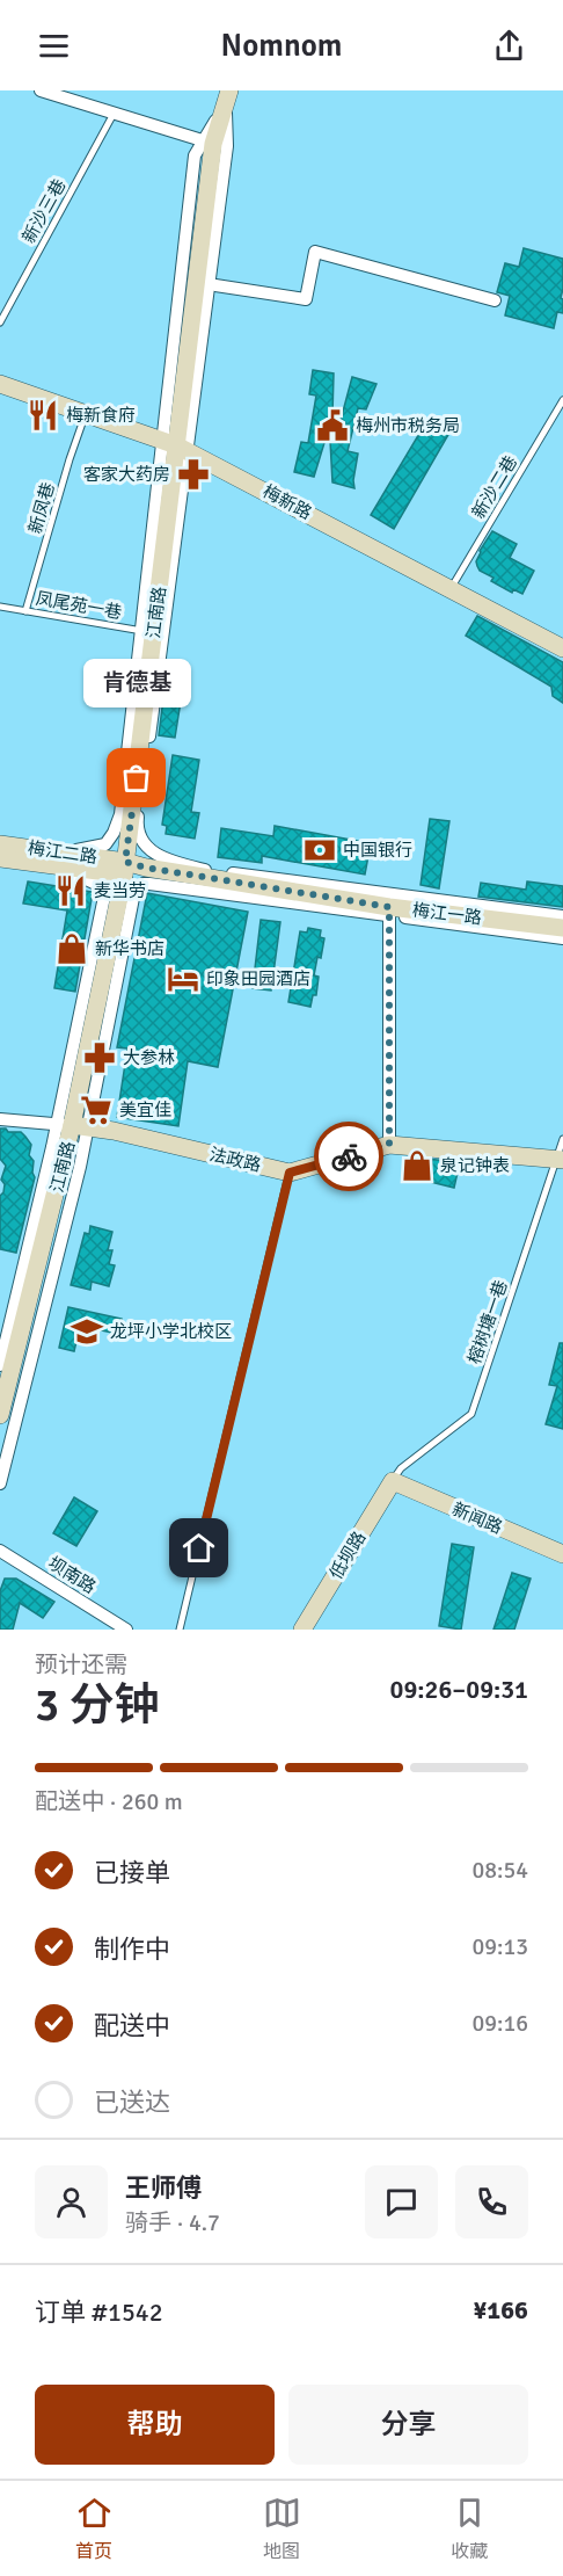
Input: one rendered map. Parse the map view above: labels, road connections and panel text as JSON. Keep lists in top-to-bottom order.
{
  "streets": {
    "main road": [
      "梅新路",
      "江南路",
      "梅江二路",
      "梅江一路",
      "法政路",
      "新闻路",
      "低坝路"
    ],
    "street": ["坝南路"],
    "lane": [
      "新沙三巷",
      "新沙二巷",
      "新凤巷",
      "凤尾苑一巷",
      "榕树塘一巷"
    ]
  },
  "crossings": [
    ["新沙二巷", "梅新路"],
    ["梅新路", "新凤巷"],
    ["梅新路", "江南路"],
    ["新凤巷", "凤尾苑一巷"],
    ["凤尾苑一巷", "江南路"],
    ["江南路", "梅江二路"],
    ["江南路", "梅江一路"],
    ["江南路", "法政路"],
    ["梅江二路", "梅江一路"],
    ["法政路", "榕树塘一巷"],
    ["榕树塘一巷", "新闻路"],
    ["榕树塘一巷", "低坝路"],
    ["新闻路", "低坝路"]
  ],
  "places": {
    "restaurant": ["梅新食府", "麦当劳"],
    "public building": ["梅州市税务局"],
    "pharmacy": ["客家大药房", "大参林"],
    "other": ["肯德基"],
    "bank": ["中国银行"],
    "shop": ["新华书店", "泉记钟表"],
    "hotel": ["印象田园酒店"],
    "supermarket": ["美宜佳"],
    "school or university": ["龙坪小学北校区"]
  },
  "page": {
    "header": "Nomnom",
    "bubble": "肯德基",
    "heading": ["3 分钟", "预计还需", "09:26–09:31"],
    "panel": [
      "王师傅",
      "骑手 · 4.7",
      "订单 #1542",
      "¥166"
    ],
    "bar": "配送中 · 260 m",
    "list": [
      ["已接单", "08:54"],
      ["制作中", "09:13"],
      ["配送中", "09:16"],
      "已送达"
    ],
    "buttons": ["帮助", "分享"],
    "tabs": ["首页", "地图", "收藏"]
  }
}
